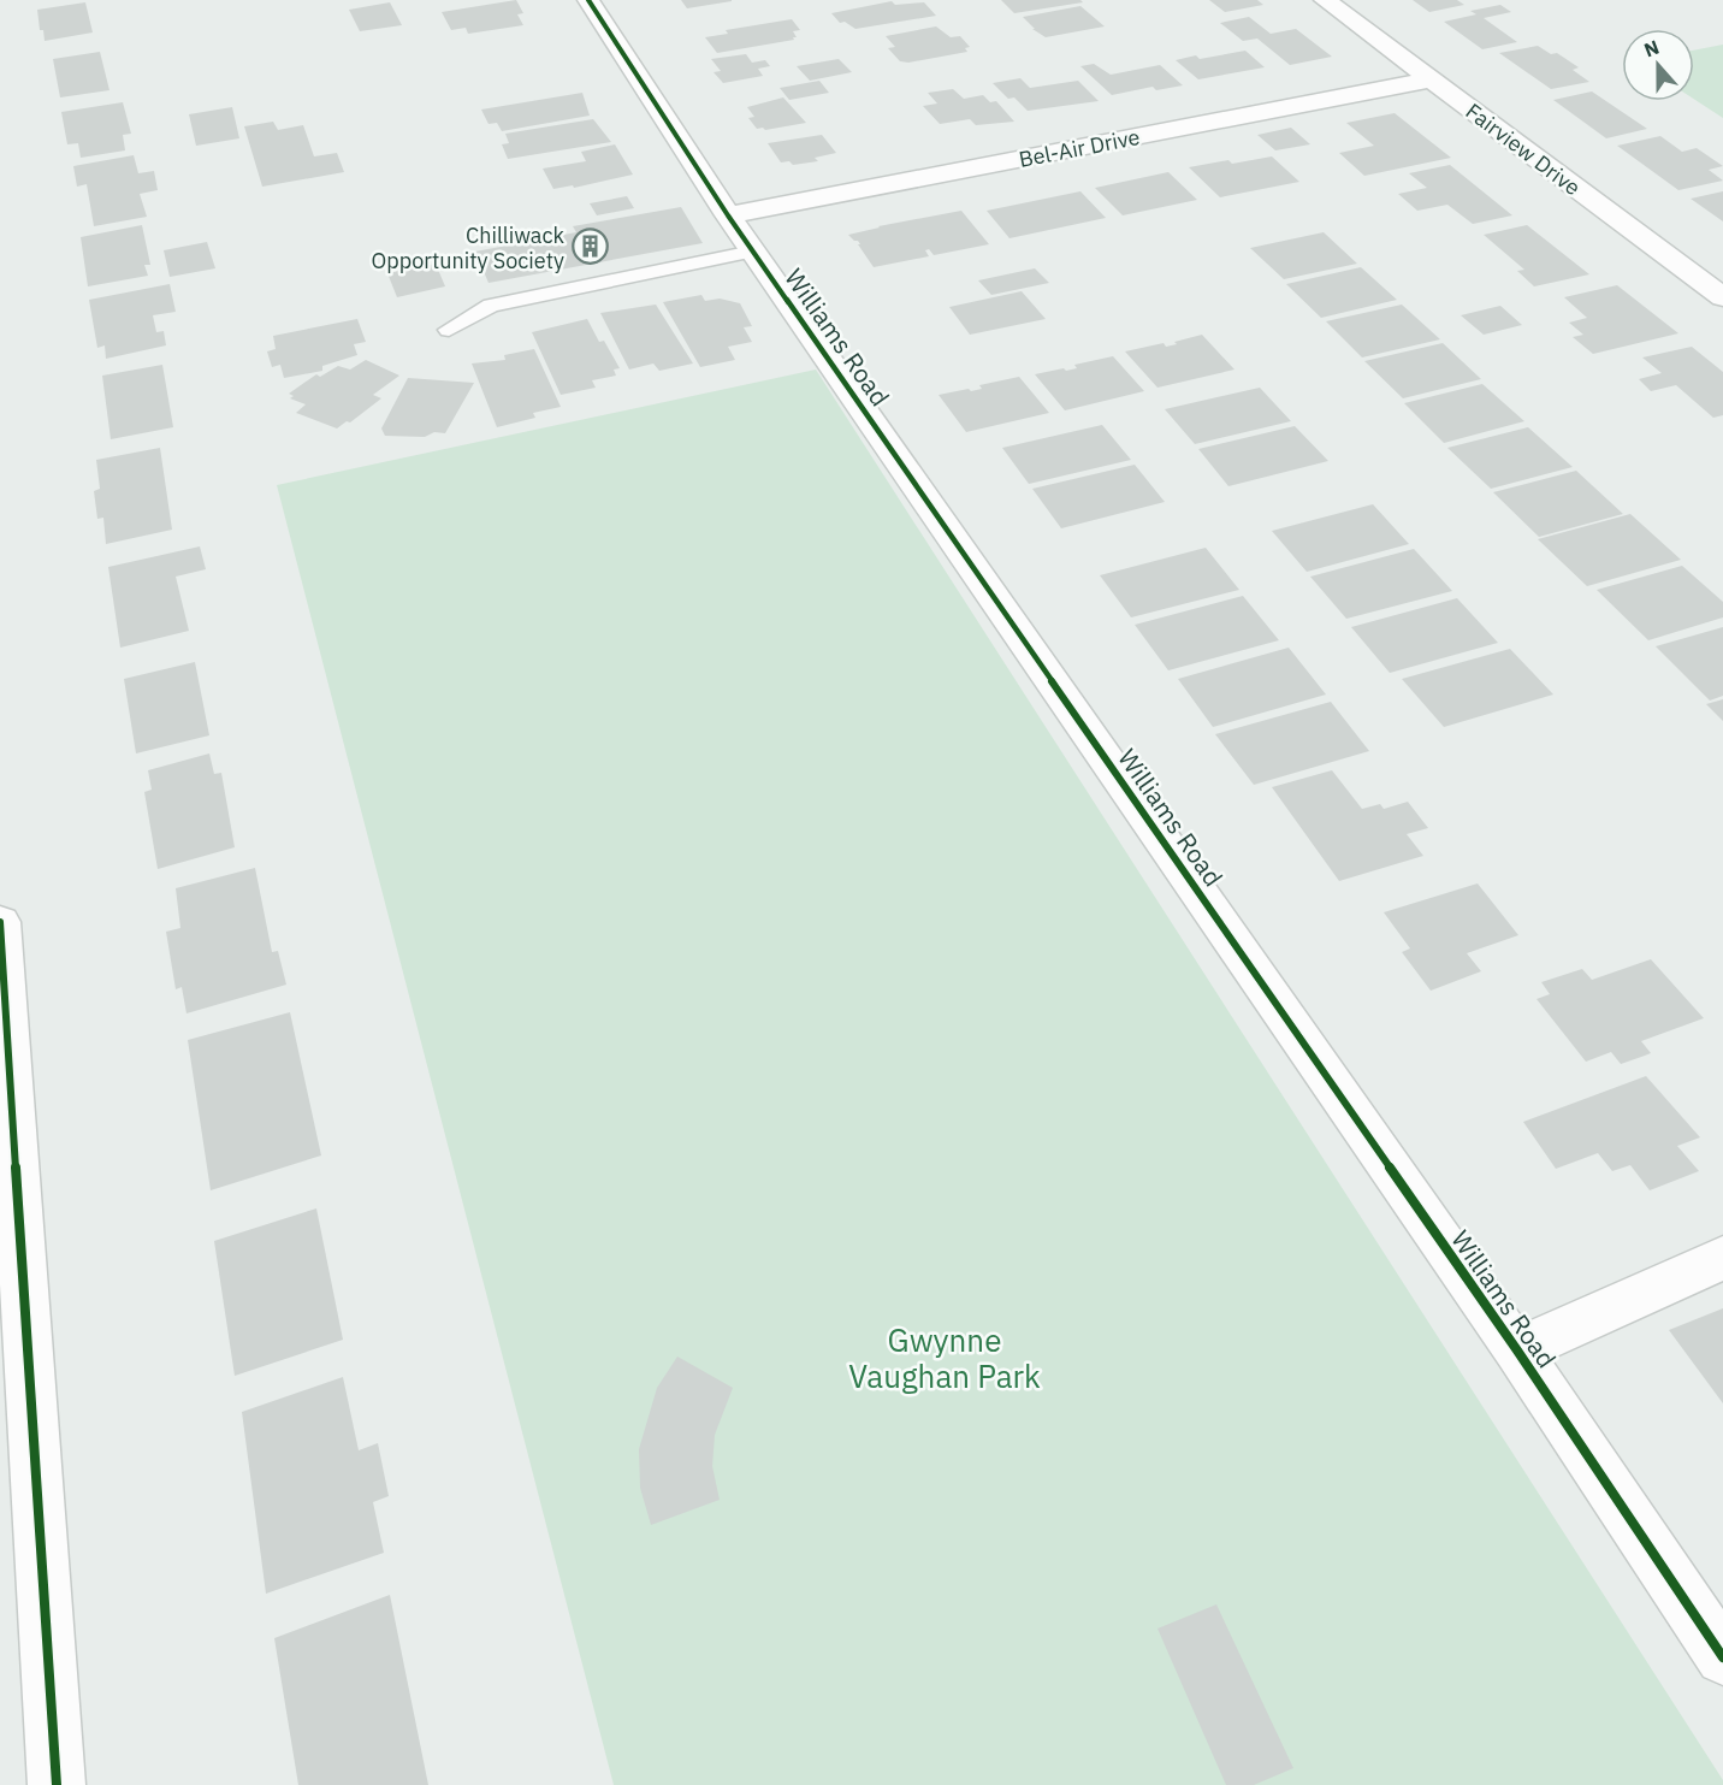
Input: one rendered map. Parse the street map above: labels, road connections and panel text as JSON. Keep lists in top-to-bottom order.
{
  "streets": {
    "street": ["Bel-Air Drive", "Fairview Drive", "Williams Road"]
  },
  "crossings": [
    ["Bel-Air Drive", "Fairview Drive"],
    ["Bel-Air Drive", "Williams Road"]
  ],
  "parks": ["Gwynne Vaughan Park"],
  "places": {
    "building": ["Chilliwack Opportunity Society"]
  },
  "north": "top"
}
